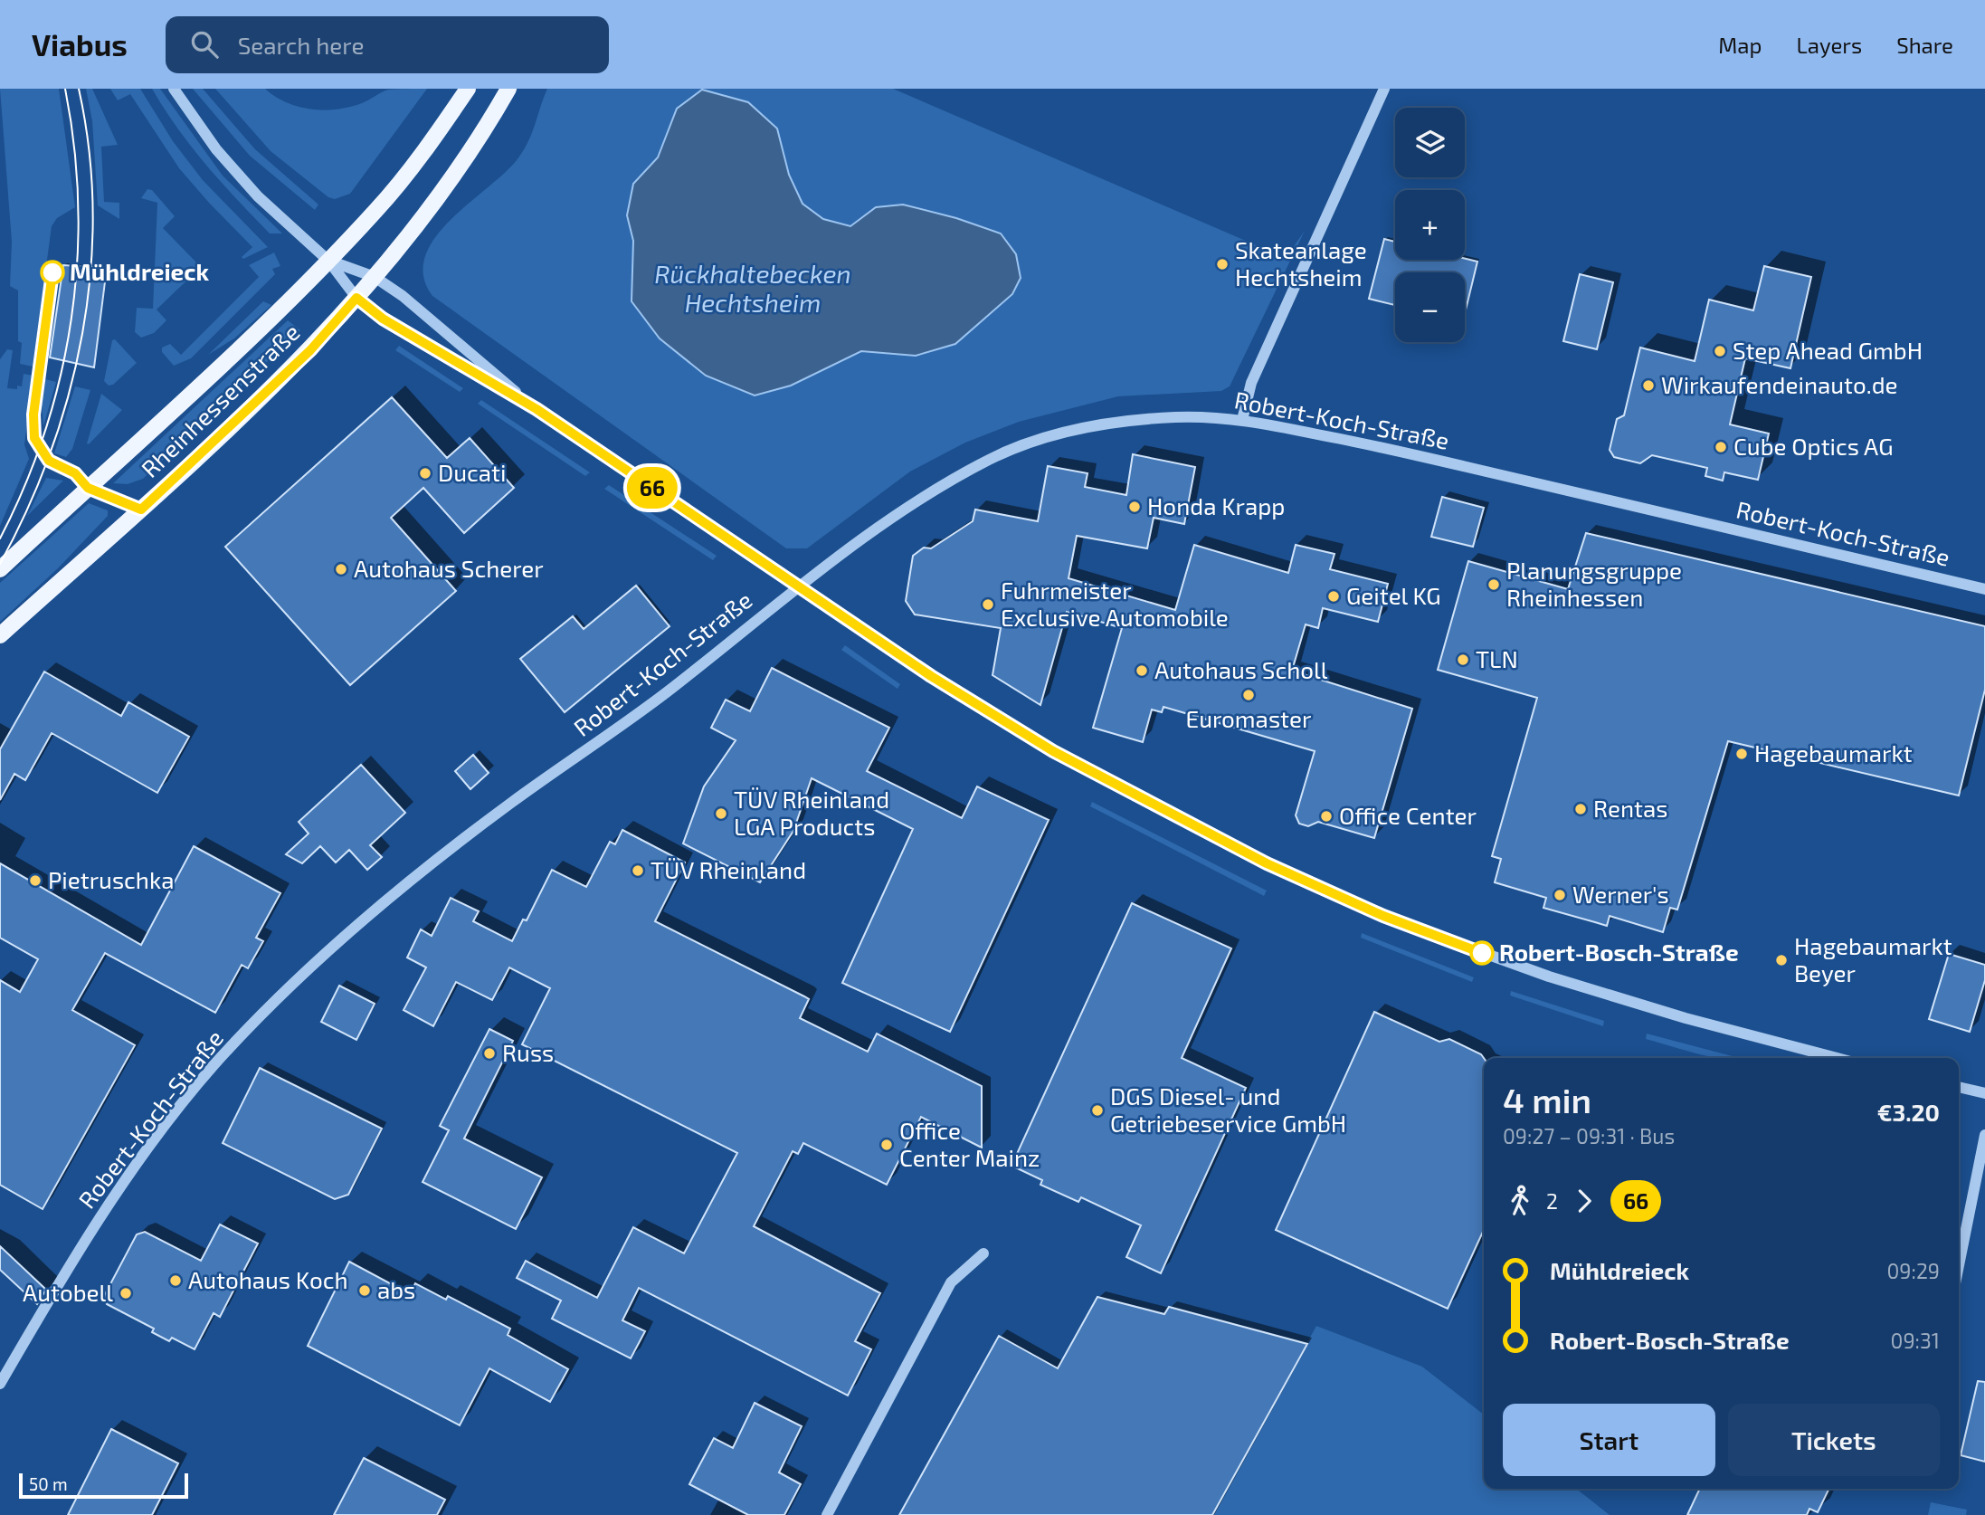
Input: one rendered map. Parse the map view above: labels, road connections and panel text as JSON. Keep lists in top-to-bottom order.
{
  "streets": {
    "main road": ["Rheinhessenstraße"],
    "street": ["Robert-Koch-Straße"]
  },
  "water": ["Rückhaltebecken Hechtsheim"],
  "places": [
    "Skateanlage Hechtsheim",
    "Mühldreieck",
    "Step Ahead GmbH",
    "Wirkaufendeinauto.de",
    "Cube Optics AG",
    "Ducati",
    "Honda Krapp",
    "Autohaus Scherer",
    "Planungsgruppe Rheinhessen",
    "Geitel KG",
    "Fuhrmeister Exclusive Automobile",
    "TLN",
    "Autohaus Scholl",
    "Euromaster",
    "Hagebaumarkt",
    "Rentas",
    "TÜV Rheinland LGA Products",
    "Office Center",
    "TÜV Rheinland",
    "Pietruschka",
    "Werner's",
    "Robert-Bosch-Straße",
    "Hagebaumarkt Beyer",
    "Russ",
    "DGS Diesel- und Getriebeservice GmbH",
    "Office Center Mainz",
    "Autohaus Koch",
    "abs",
    "Autobell"
  ],
  "lines": ["bus line 66"],
  "scale_bar": "50 m",
  "page": {
    "header": "Viabus",
    "search": "Search here",
    "nav": ["Map", "Layers", "Share"],
    "on_map": "66",
    "map_buttons": ["+", "−"],
    "heading": ["4 min", "09:27 – 09:31 · Bus", "€3.20"],
    "legs": ["2", "66"],
    "list": [
      {
        "name": "Mühldreieck",
        "value": "09:29"
      },
      {
        "name": "Robert-Bosch-Straße",
        "value": "09:31"
      }
    ],
    "buttons": ["Start", "Tickets"],
    "scale": "50 m"
  }
}
